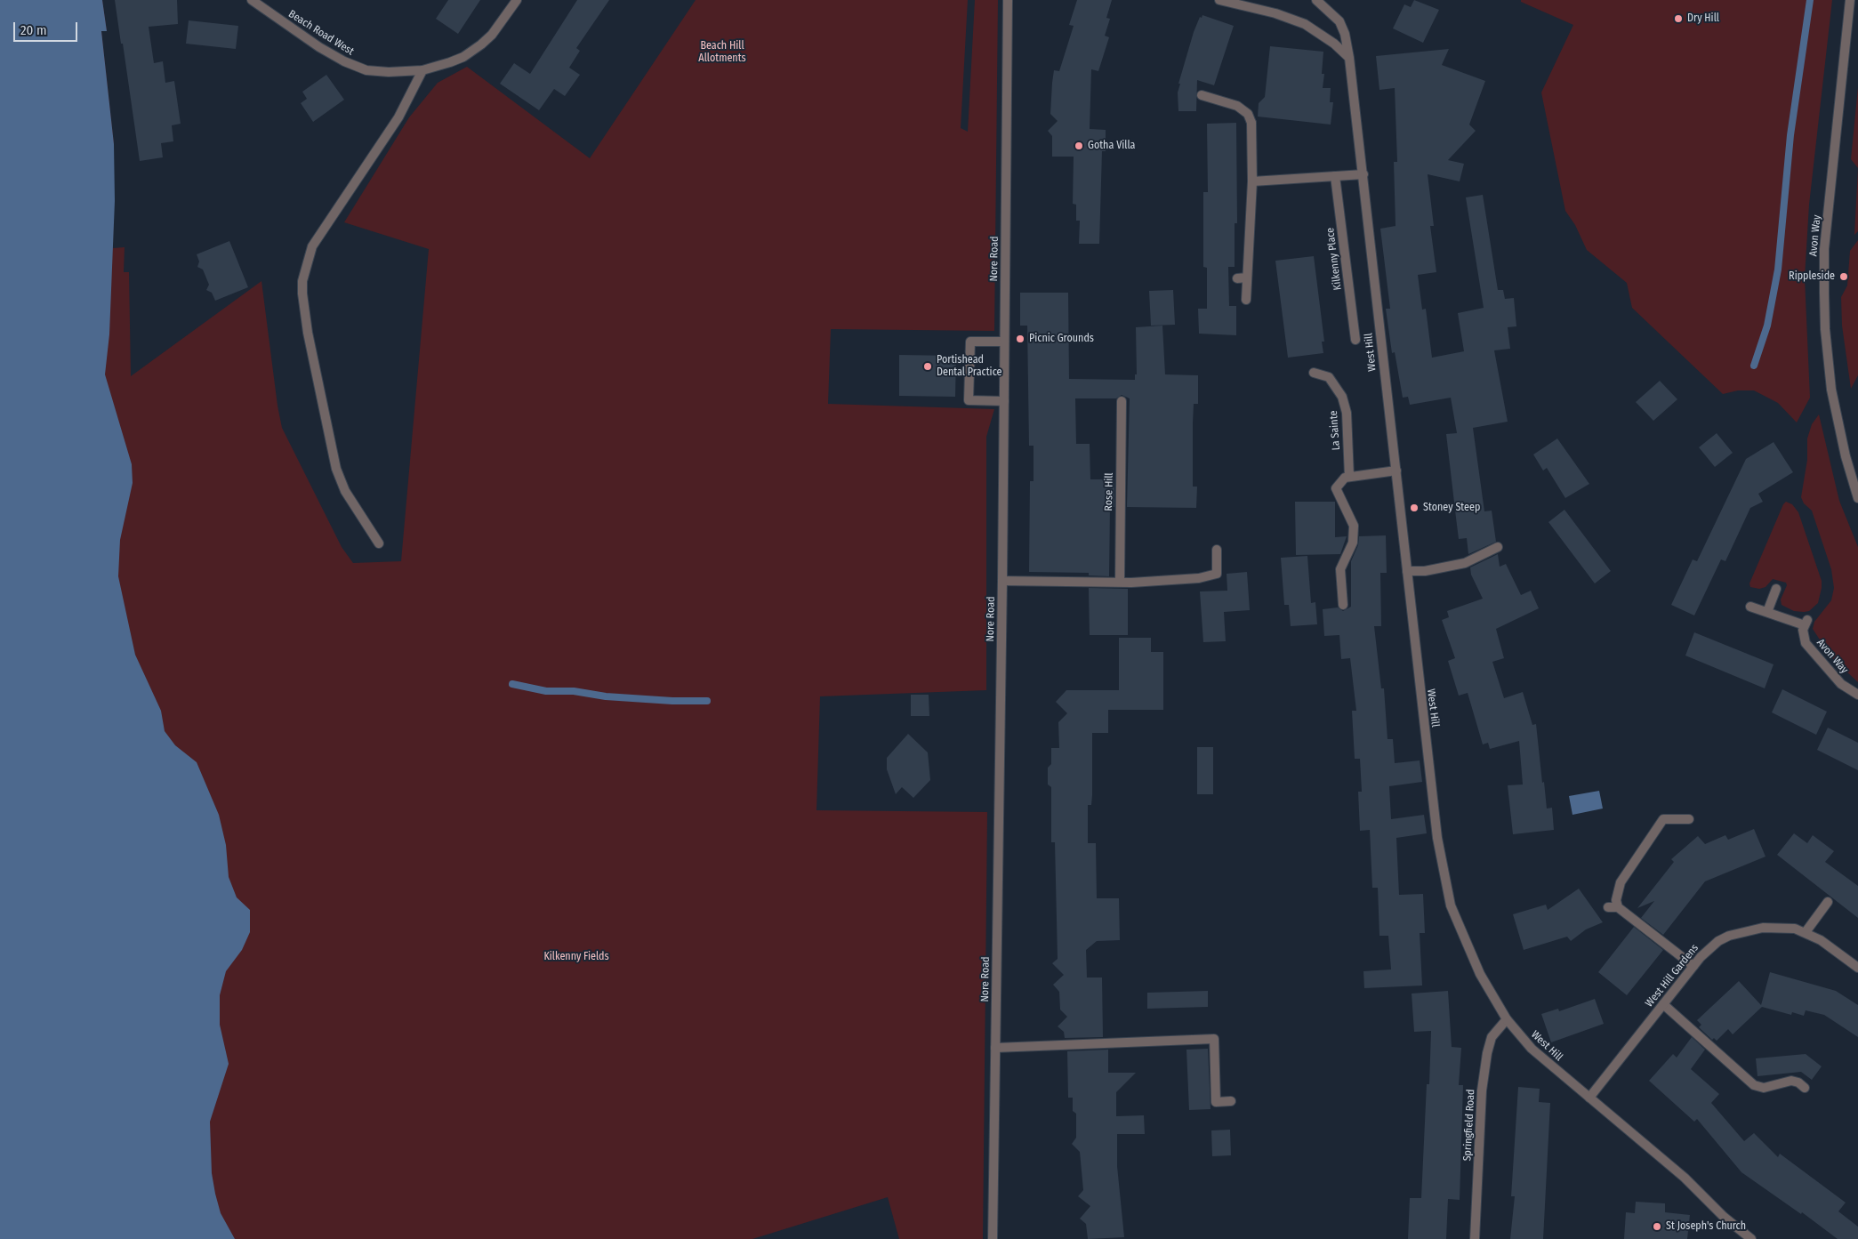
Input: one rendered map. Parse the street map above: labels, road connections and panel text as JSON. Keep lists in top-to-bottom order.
{
  "streets": {
    "street": [
      "Beach Road West",
      "Avon Way",
      "Nore Road",
      "Kilkenny Place",
      "West Hill",
      "La Sainte",
      "Rose Hill",
      "West Hill Gardens",
      "Springfield Road"
    ]
  },
  "crossings": [
    ["West Hill", "West Hill Gardens"],
    ["West Hill", "Springfield Road"]
  ],
  "parks": ["Beach Hill Allotments", "Kilkenny Fields"],
  "places": [
    "Dry Hill",
    "Gotha Villa",
    "Rippleside",
    "Picnic Grounds",
    "Portishead Dental Practice",
    "Stoney Steep",
    "St Joseph's Church"
  ],
  "scale_bar": "20 m"
}
